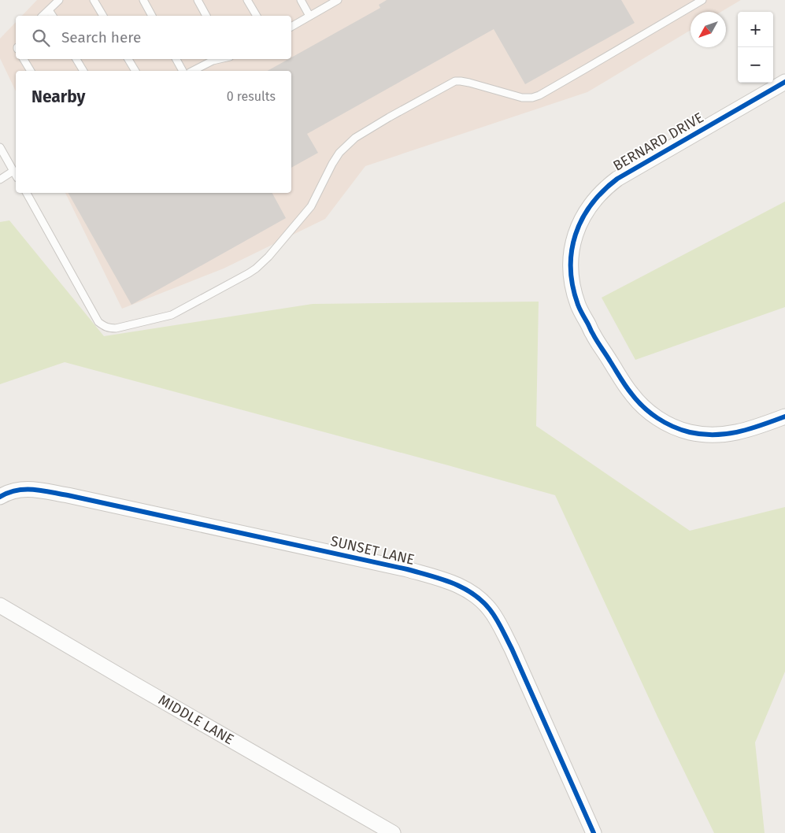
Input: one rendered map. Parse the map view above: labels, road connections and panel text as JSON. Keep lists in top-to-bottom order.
{
  "streets": {
    "street": ["BERNARD DRIVE", "SUNSET LANE", "MIDDLE LANE"]
  },
  "north": "bottom left",
  "page": {
    "map_buttons": ["+", "−"],
    "search": "Search here",
    "heading": ["Nearby", "0 results"]
  }
}
